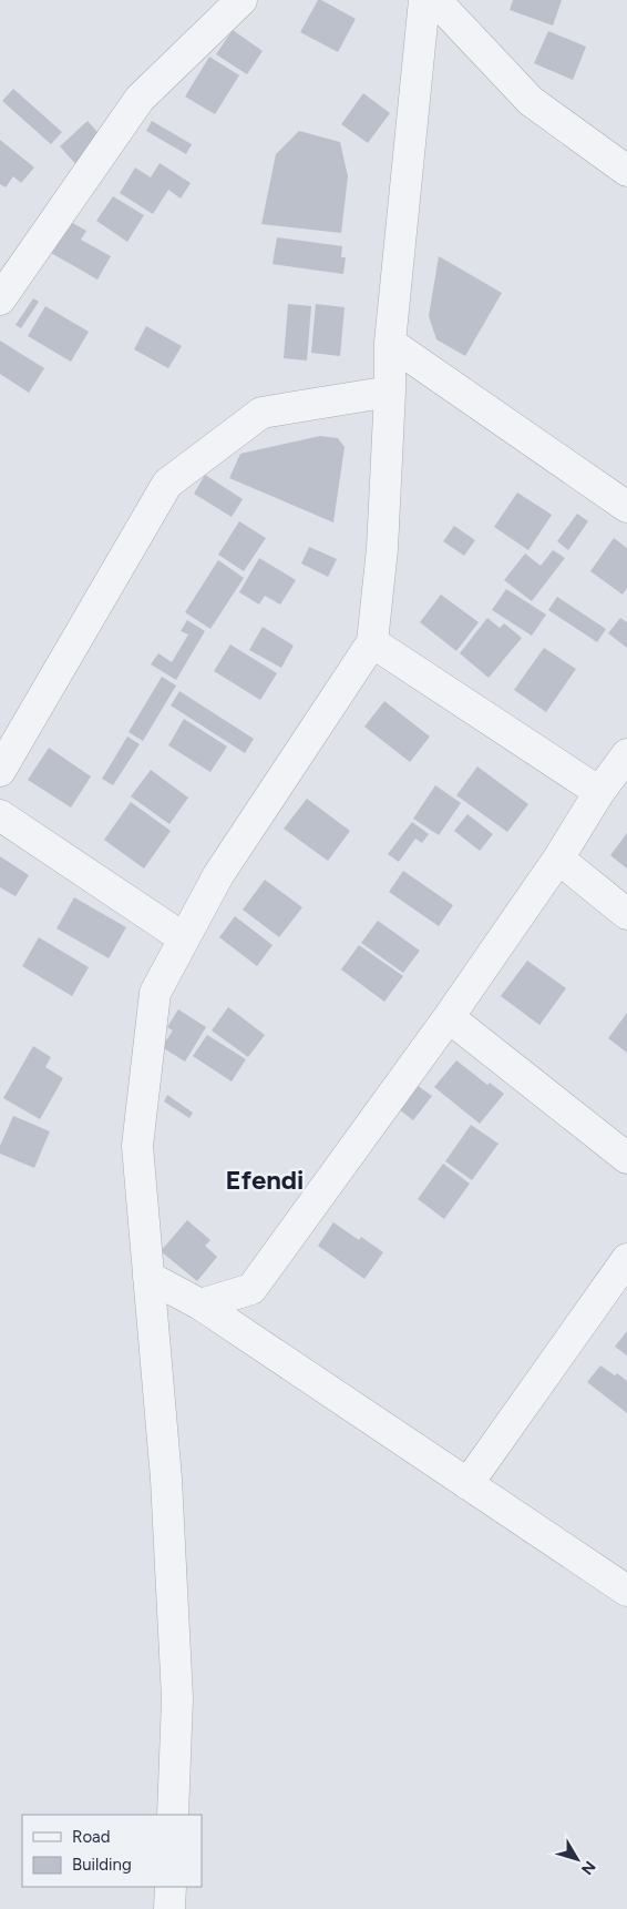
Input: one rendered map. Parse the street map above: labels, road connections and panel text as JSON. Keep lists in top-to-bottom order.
{
  "districts": ["Efendi"],
  "legend": ["Road", "Building"],
  "north": "bottom right"
}
